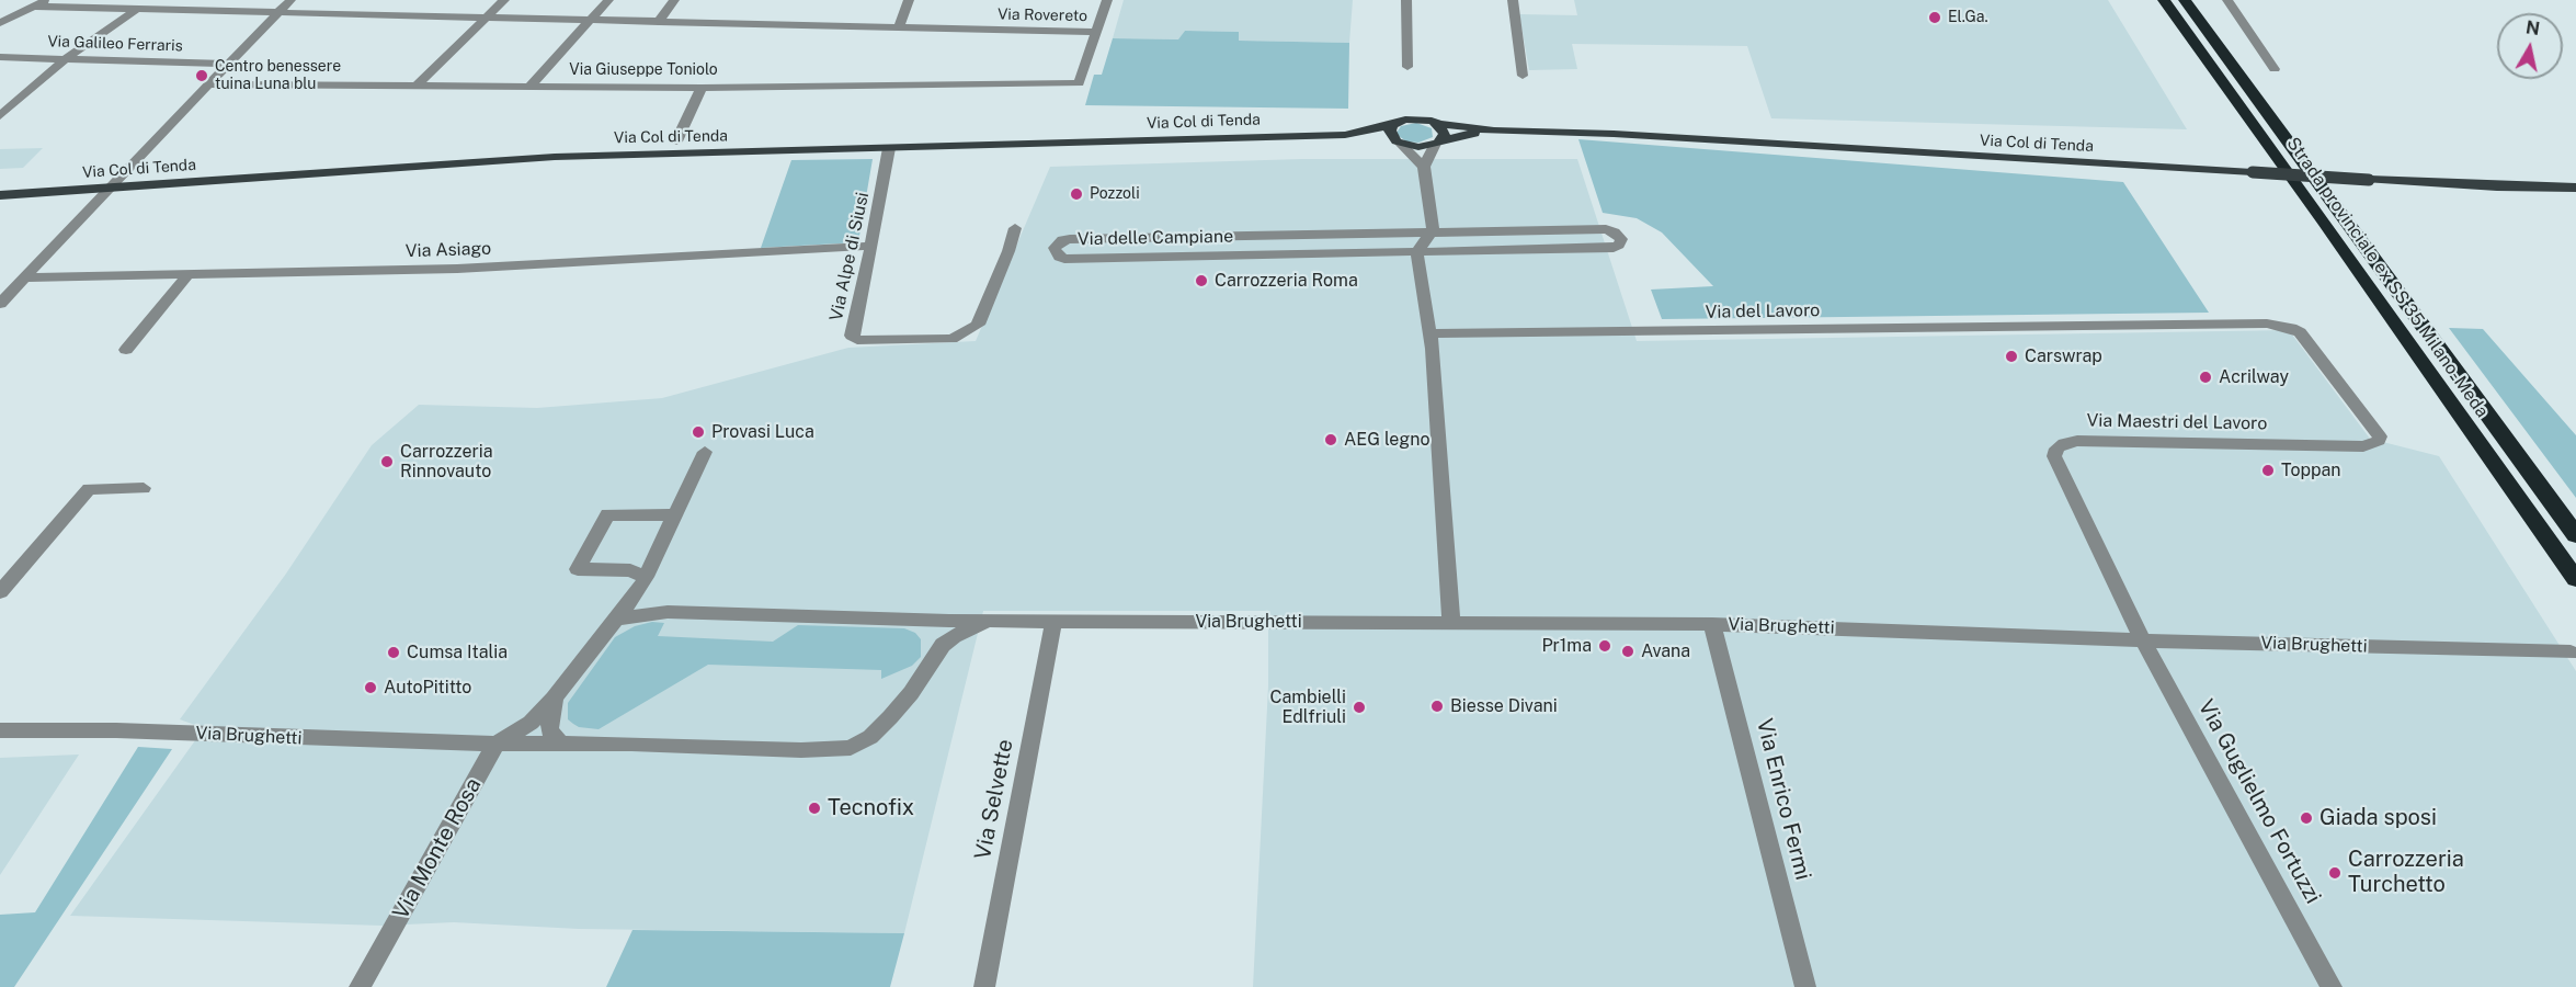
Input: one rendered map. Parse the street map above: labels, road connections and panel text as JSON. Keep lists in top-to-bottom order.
{
  "streets": {
    "highway": ["Strada provinciale ex SS 35 Milano-Meda"],
    "main road": ["Via Col di Tenda"],
    "street": [
      "Via Rovereto",
      "Via Galileo Ferraris",
      "Via Giuseppe Toniolo",
      "Via delle Campiane",
      "Via Asiago",
      "Via Alpe di Siusi",
      "Via del Lavoro",
      "Via Maestri del Lavoro",
      "Via Brughetti",
      "Via Selvette",
      "Via Enrico Fermi",
      "Via Guglielmo Fortuzzi",
      "Via Monte Rosa"
    ]
  },
  "crossings": [
    ["Via Rovereto", "Via Giuseppe Toniolo"],
    ["Via Col di Tenda", "Via Alpe di Siusi"],
    ["Via Asiago", "Via Alpe di Siusi"],
    ["Via del Lavoro", "Via Maestri del Lavoro"],
    ["Via Maestri del Lavoro", "Via Brughetti"],
    ["Via Maestri del Lavoro", "Via Guglielmo Fortuzzi"],
    ["Via Brughetti", "Via Selvette"],
    ["Via Brughetti", "Via Enrico Fermi"],
    ["Via Brughetti", "Via Guglielmo Fortuzzi"],
    ["Via Brughetti", "Via Monte Rosa"]
  ],
  "places": [
    "El.Ga.",
    "Centro benessere tuina Luna blu",
    "Pozzoli",
    "Carrozzeria Roma",
    "Carswrap",
    "Acrilway",
    "Provasi Luca",
    "AEG legno",
    "Carrozzeria Rinnovauto",
    "Toppan",
    "Pr1ma",
    "Avana",
    "Cumsa Italia",
    "AutoPititto",
    "Biesse Divani",
    "Cambielli Edlfriuli",
    "Tecnofix",
    "Giada sposi",
    "Carrozzeria Turchetto"
  ],
  "north": "top"
}
